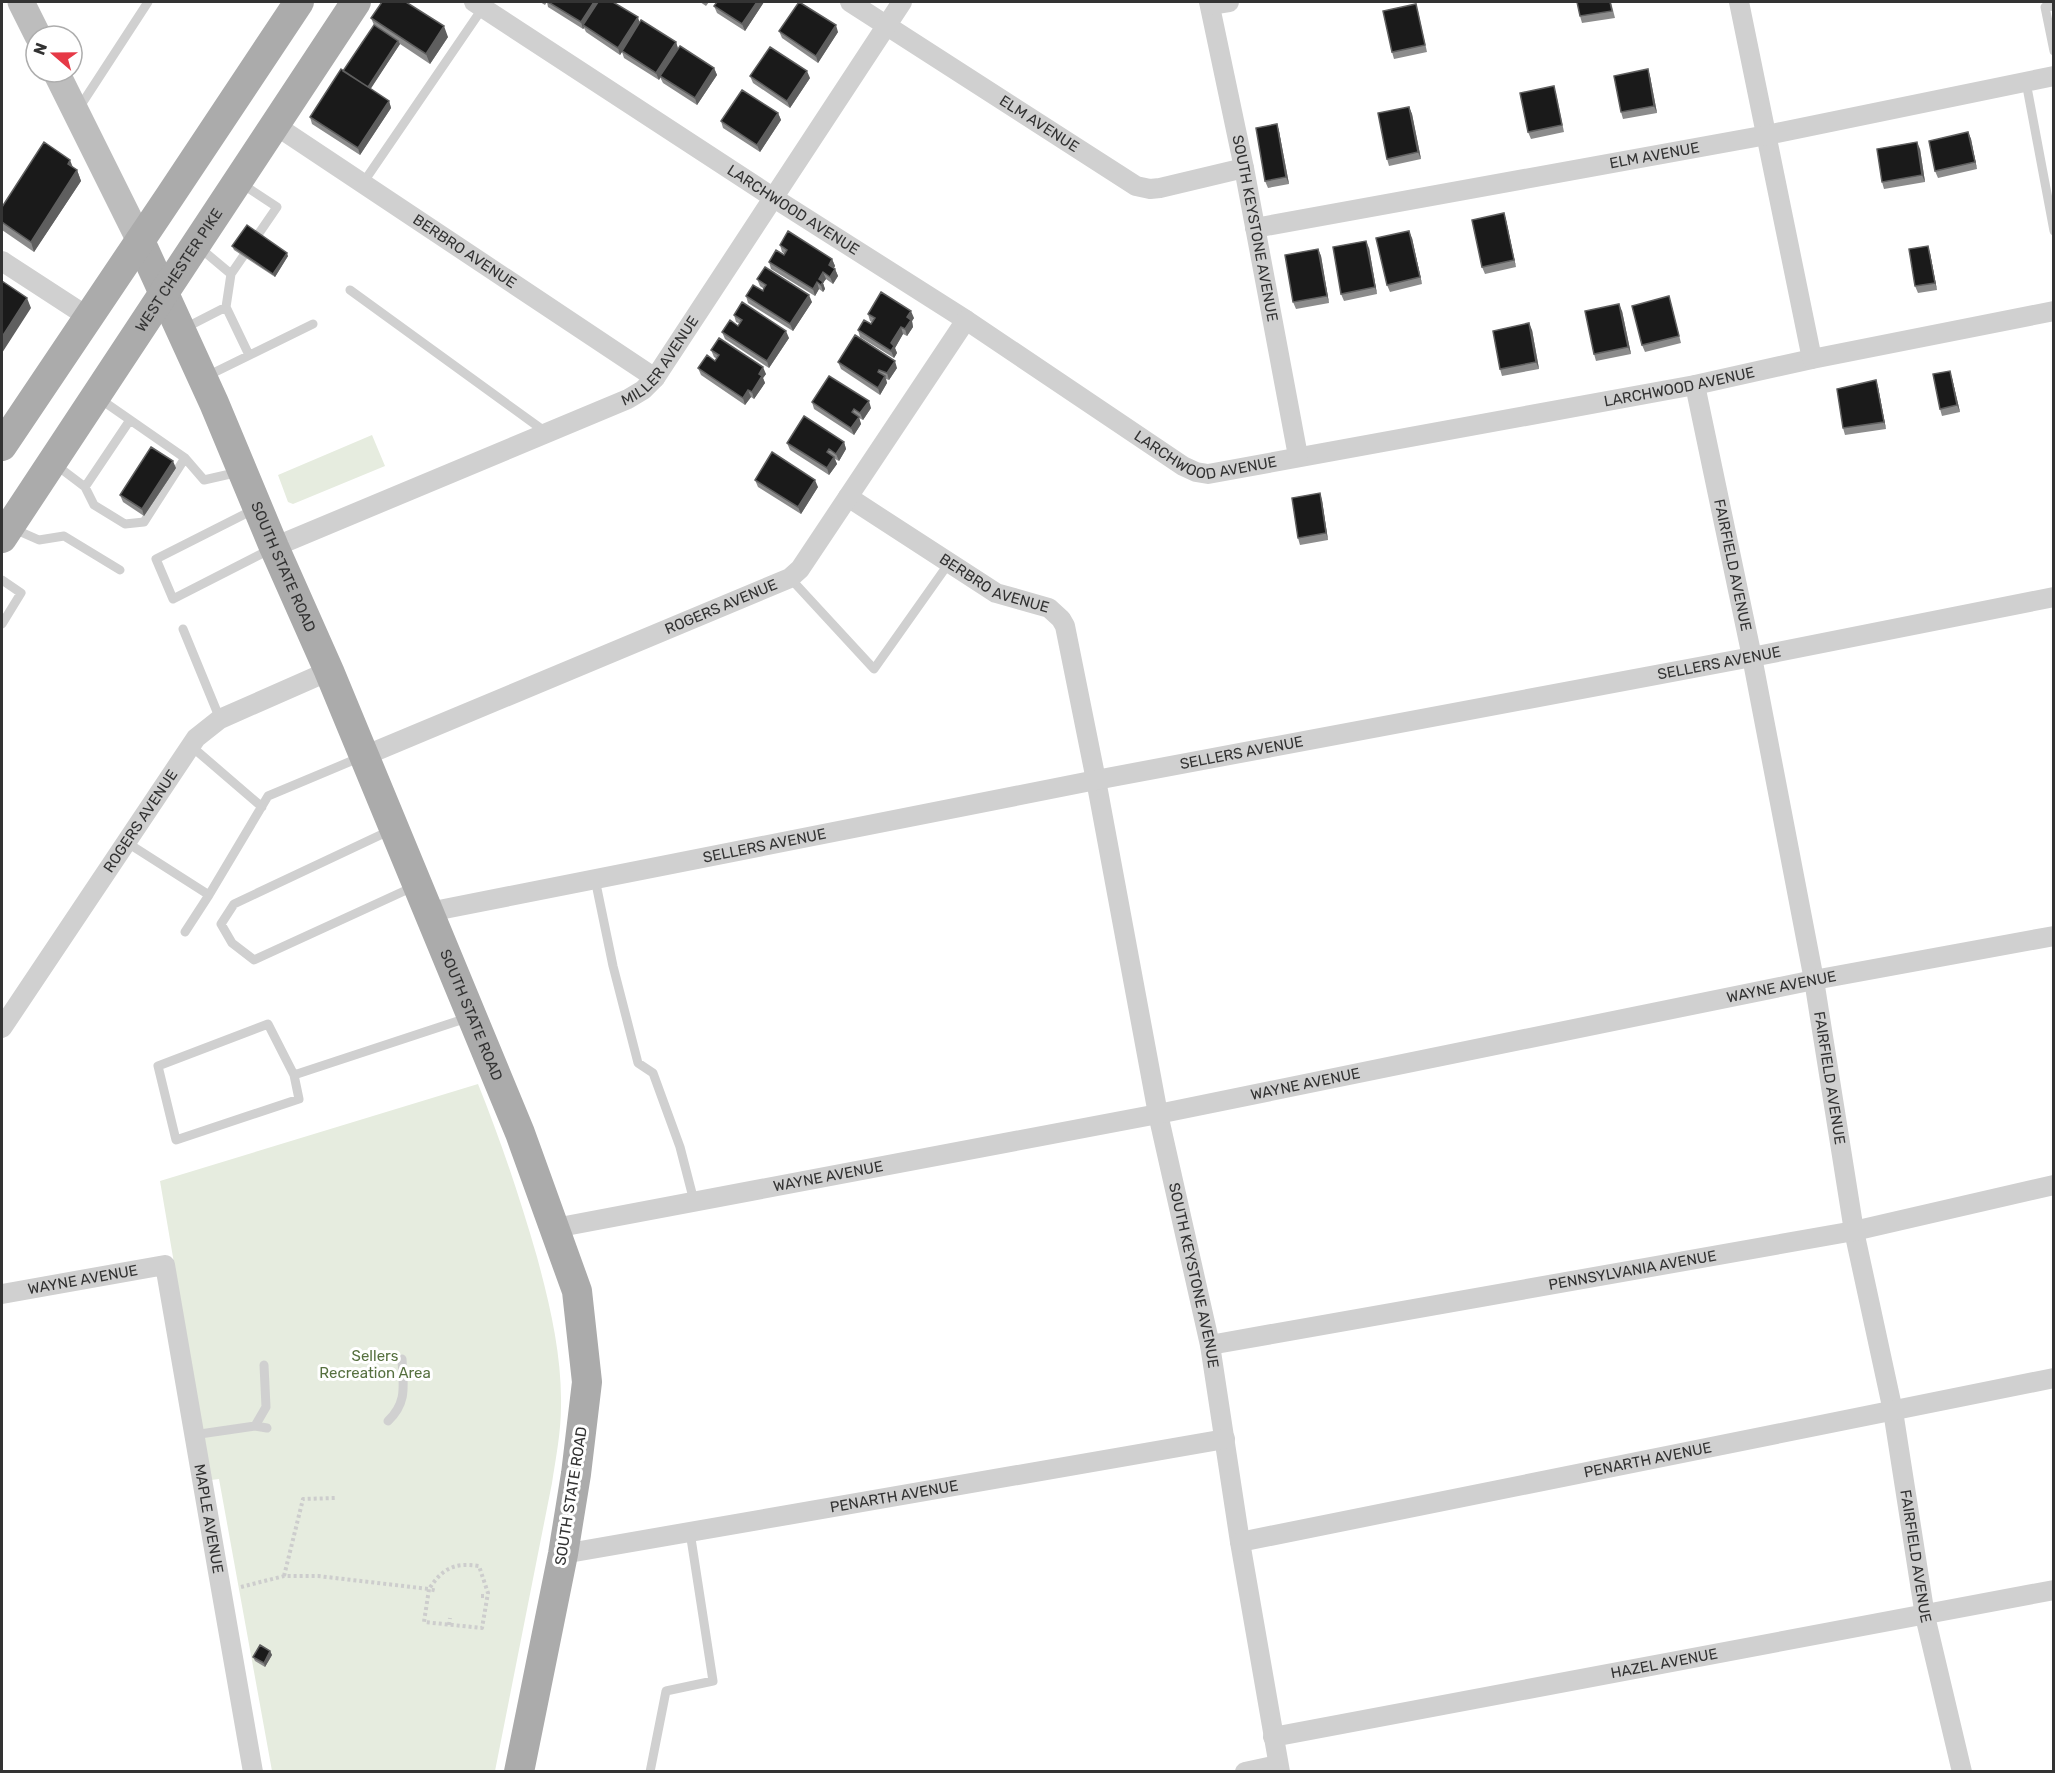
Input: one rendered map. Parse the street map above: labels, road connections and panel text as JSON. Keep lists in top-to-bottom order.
{
  "streets": {
    "main road": ["WEST CHESTER PIKE", "SOUTH STATE ROAD"],
    "street": [
      "ELM AVENUE",
      "LARCHWOOD AVENUE",
      "SOUTH KEYSTONE AVENUE",
      "BERBRO AVENUE",
      "MILLER AVENUE",
      "FAIRFIELD AVENUE",
      "ROGERS AVENUE",
      "SELLERS AVENUE",
      "WAYNE AVENUE",
      "PENNSYLVANIA AVENUE",
      "PENARTH AVENUE",
      "MAPLE AVENUE",
      "HAZEL AVENUE"
    ]
  },
  "crossings": [
    ["ELM AVENUE", "SOUTH KEYSTONE AVENUE"],
    ["ELM AVENUE", "MILLER AVENUE"],
    ["LARCHWOOD AVENUE", "SOUTH KEYSTONE AVENUE"],
    ["LARCHWOOD AVENUE", "MILLER AVENUE"],
    ["LARCHWOOD AVENUE", "FAIRFIELD AVENUE"],
    ["LARCHWOOD AVENUE", "ROGERS AVENUE"],
    ["SOUTH KEYSTONE AVENUE", "BERBRO AVENUE"],
    ["SOUTH KEYSTONE AVENUE", "SELLERS AVENUE"],
    ["SOUTH KEYSTONE AVENUE", "WAYNE AVENUE"],
    ["SOUTH KEYSTONE AVENUE", "PENNSYLVANIA AVENUE"],
    ["SOUTH KEYSTONE AVENUE", "PENARTH AVENUE"],
    ["SOUTH KEYSTONE AVENUE", "HAZEL AVENUE"],
    ["BERBRO AVENUE", "WEST CHESTER PIKE"],
    ["BERBRO AVENUE", "MILLER AVENUE"],
    ["BERBRO AVENUE", "ROGERS AVENUE"],
    ["BERBRO AVENUE", "SELLERS AVENUE"],
    ["WEST CHESTER PIKE", "SOUTH STATE ROAD"],
    ["MILLER AVENUE", "SOUTH STATE ROAD"],
    ["FAIRFIELD AVENUE", "SELLERS AVENUE"],
    ["FAIRFIELD AVENUE", "WAYNE AVENUE"],
    ["FAIRFIELD AVENUE", "PENNSYLVANIA AVENUE"],
    ["FAIRFIELD AVENUE", "PENARTH AVENUE"],
    ["FAIRFIELD AVENUE", "HAZEL AVENUE"],
    ["SOUTH STATE ROAD", "ROGERS AVENUE"],
    ["SOUTH STATE ROAD", "SELLERS AVENUE"],
    ["SOUTH STATE ROAD", "WAYNE AVENUE"],
    ["SOUTH STATE ROAD", "PENARTH AVENUE"],
    ["WAYNE AVENUE", "MAPLE AVENUE"]
  ],
  "parks": ["Sellers Recreation Area"],
  "north": "left"
}
